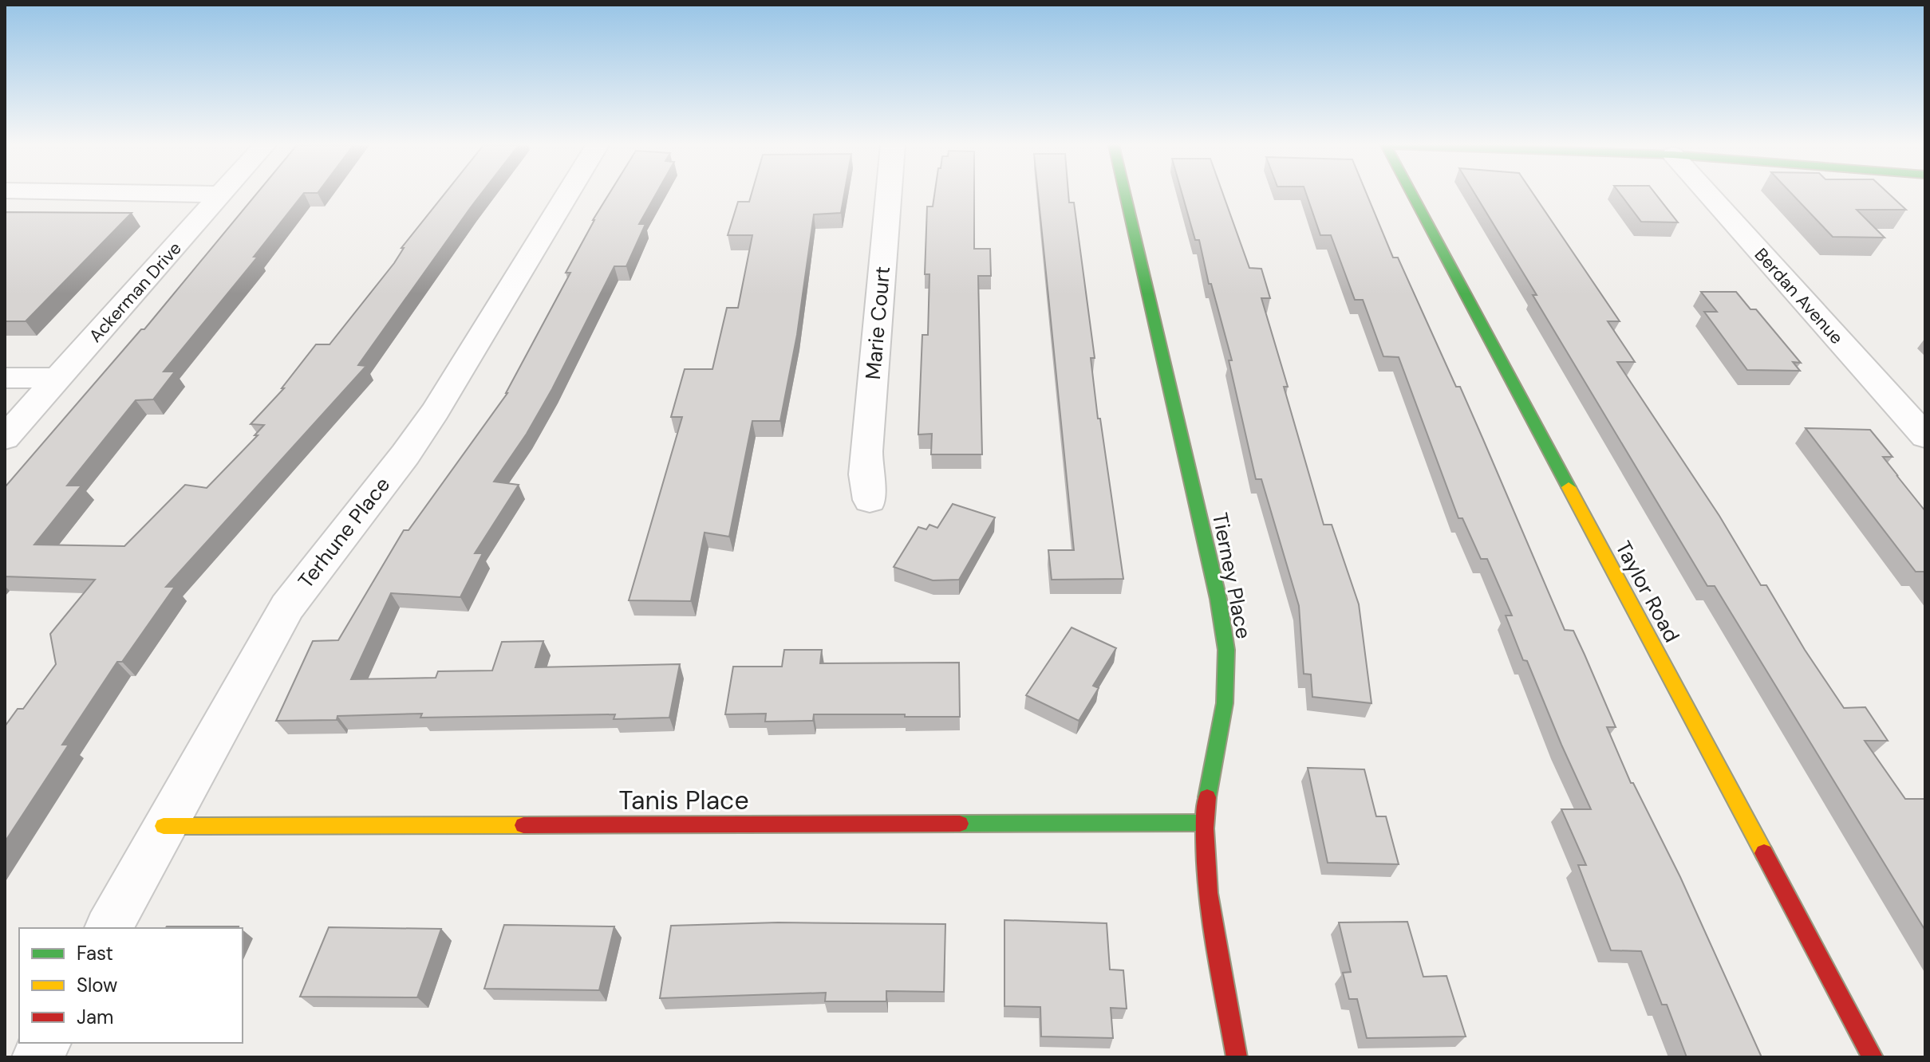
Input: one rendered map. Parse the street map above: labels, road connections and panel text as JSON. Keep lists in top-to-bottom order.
{
  "streets": {
    "street": [
      "Ackerman Drive",
      "Berdan Avenue",
      "Marie Court",
      "Terhune Place",
      "Tierney Place",
      "Taylor Road",
      "Tanis Place"
    ]
  },
  "crossings": [
    ["Terhune Place", "Tanis Place"],
    ["Tierney Place", "Tanis Place"]
  ],
  "legend": ["Fast", "Slow", "Jam"]
}
